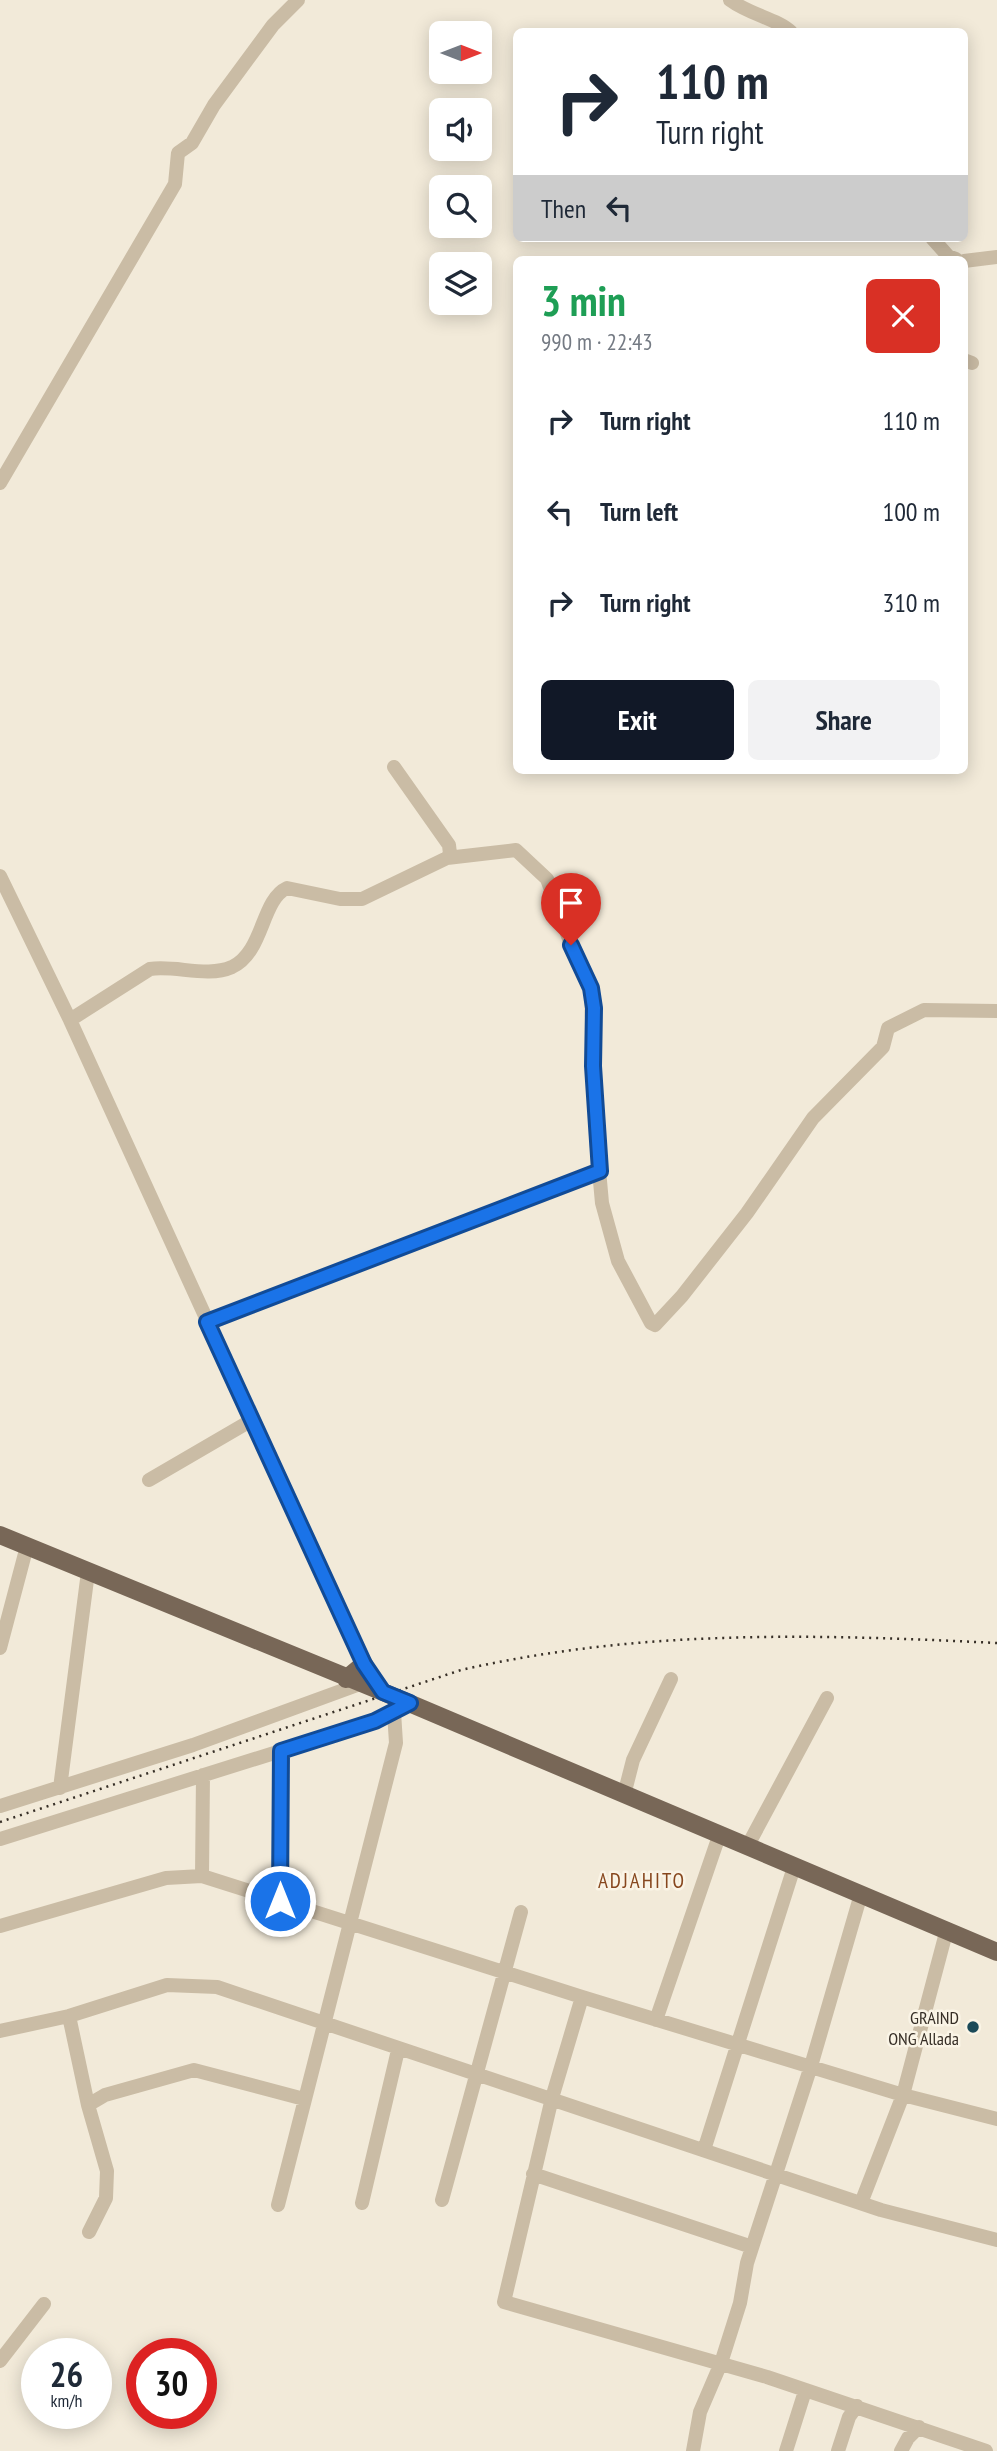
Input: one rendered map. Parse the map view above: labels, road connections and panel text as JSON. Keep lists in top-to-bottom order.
{
  "districts": ["ADJAHITO"],
  "places": ["GRAIND ONG Allada"],
  "north": "right",
  "page": {
    "turn": ["110 m", "Turn right"],
    "then": "Then",
    "heading": ["3 min", "990 m · 22:43"],
    "list": [
      {
        "name": "Turn right",
        "value": "110 m"
      },
      {
        "name": "Turn left",
        "value": "100 m"
      },
      {
        "name": "Turn right",
        "value": "310 m"
      }
    ],
    "buttons": ["Exit", "Share"],
    "speed": "26 km/h",
    "limit": "30"
  }
}
